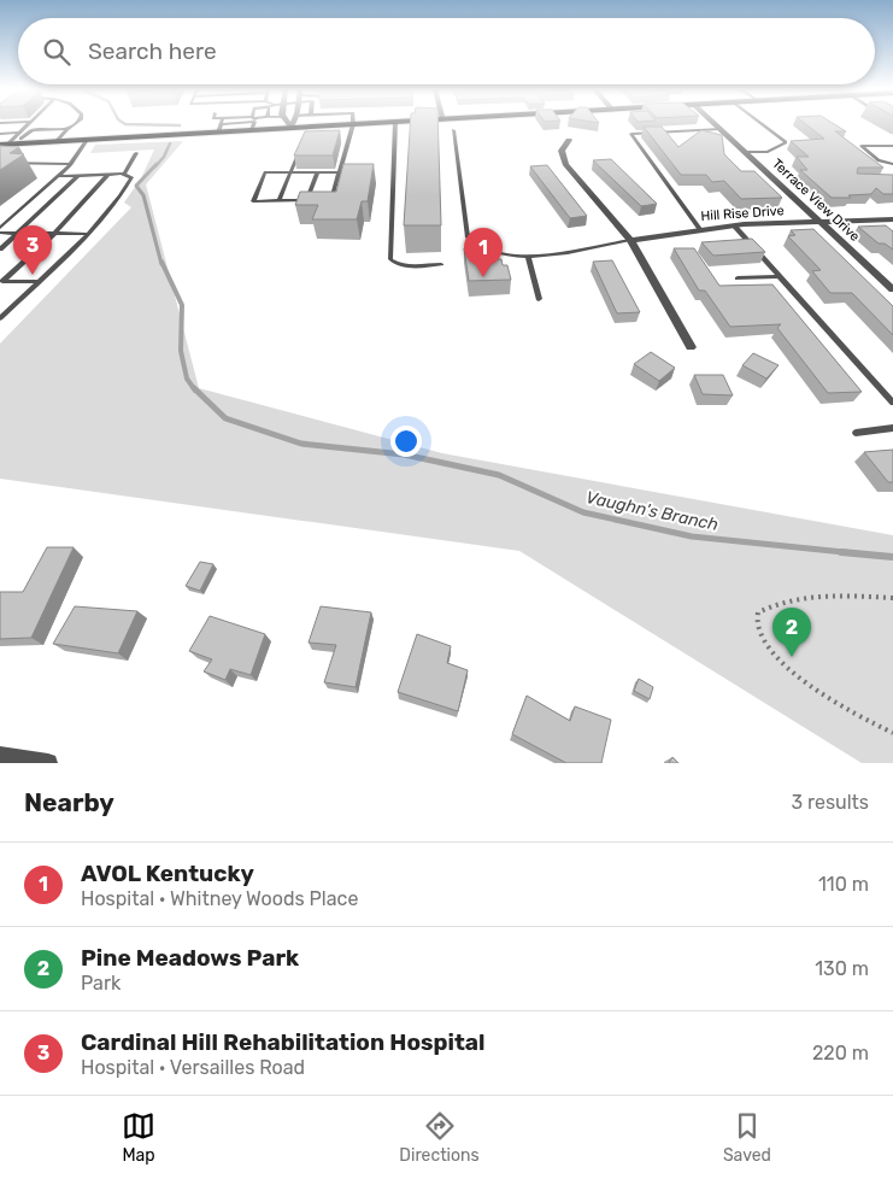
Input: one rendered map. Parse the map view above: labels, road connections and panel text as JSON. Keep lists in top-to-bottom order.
{
  "streets": {
    "street": ["Terrace View Drive", "Hill Rise Drive"]
  },
  "crossings": [
    ["Terrace View Drive", "Hill Rise Drive"]
  ],
  "water": ["Vaughn's Branch"],
  "page": {
    "search": "Search here",
    "pins": ["3", "1", "2"],
    "heading": ["Nearby", "3 results"],
    "list": [
      {
        "mark": "1",
        "name": "AVOL Kentucky",
        "note": "Hospital · Whitney Woods Place",
        "value": "110 m"
      },
      {
        "mark": "2",
        "name": "Pine Meadows Park",
        "note": "Park",
        "value": "130 m"
      },
      {
        "mark": "3",
        "name": "Cardinal Hill Rehabilitation Hospital",
        "note": "Hospital · Versailles Road",
        "value": "220 m"
      }
    ],
    "nav": ["Map", "Directions", "Saved"]
  }
}
